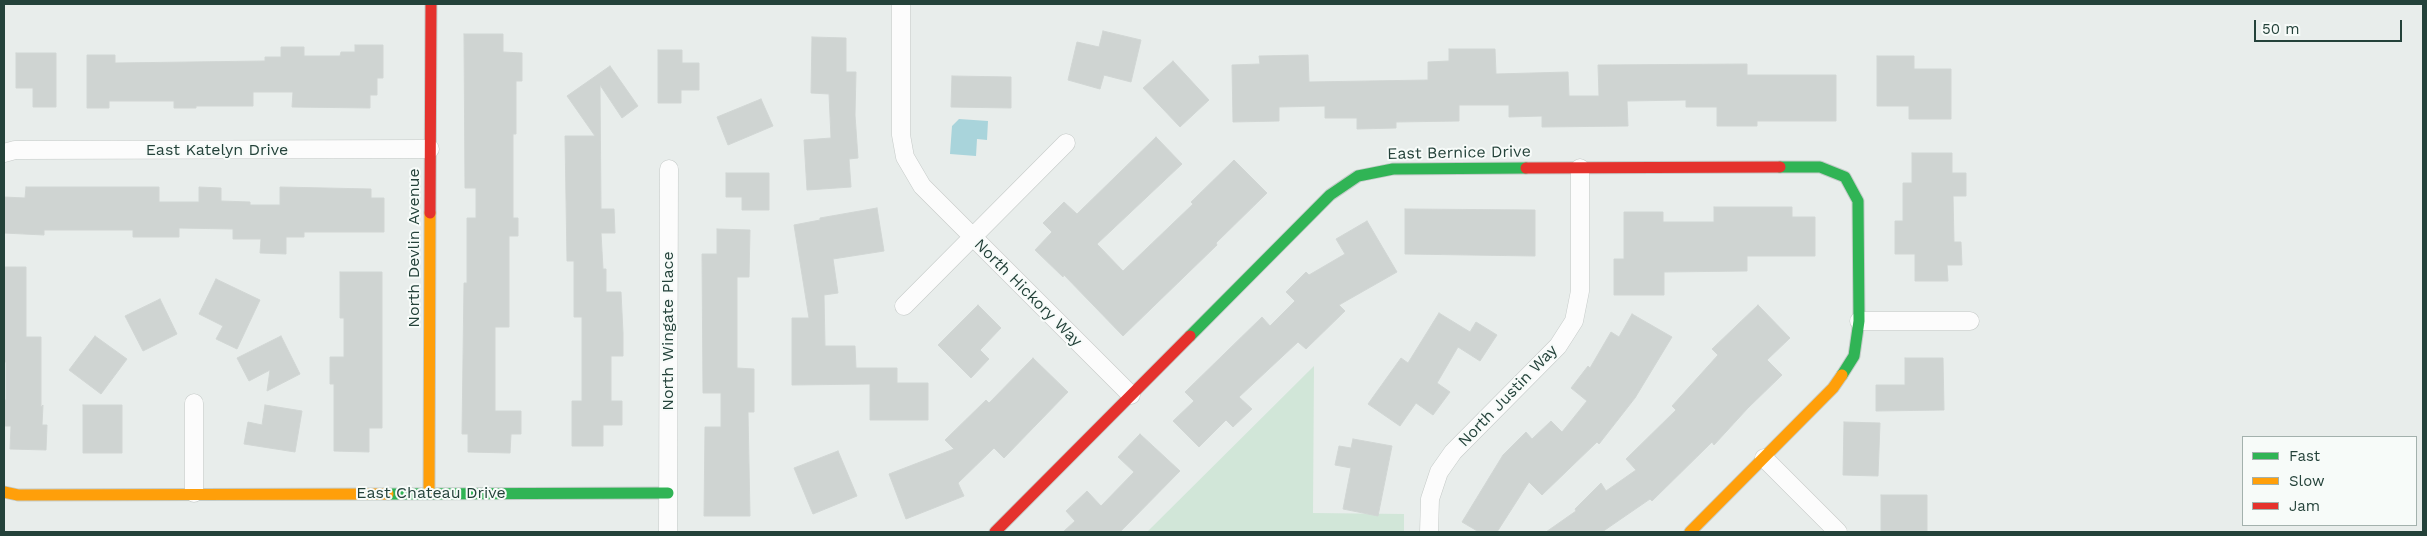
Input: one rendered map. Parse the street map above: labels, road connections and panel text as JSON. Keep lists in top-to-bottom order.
{
  "streets": {
    "street": [
      "East Katelyn Drive",
      "East Bernice Drive",
      "North Devlin Avenue",
      "North Hickory Way",
      "North Wingate Place",
      "North Justin Way",
      "East Chateau Drive"
    ]
  },
  "crossings": [
    ["East Katelyn Drive", "North Devlin Avenue"],
    ["East Bernice Drive", "North Hickory Way"],
    ["East Bernice Drive", "North Justin Way"],
    ["North Devlin Avenue", "East Chateau Drive"],
    ["North Wingate Place", "East Chateau Drive"]
  ],
  "legend": ["Fast", "Slow", "Jam"],
  "scale_bar": "50 m"
}
